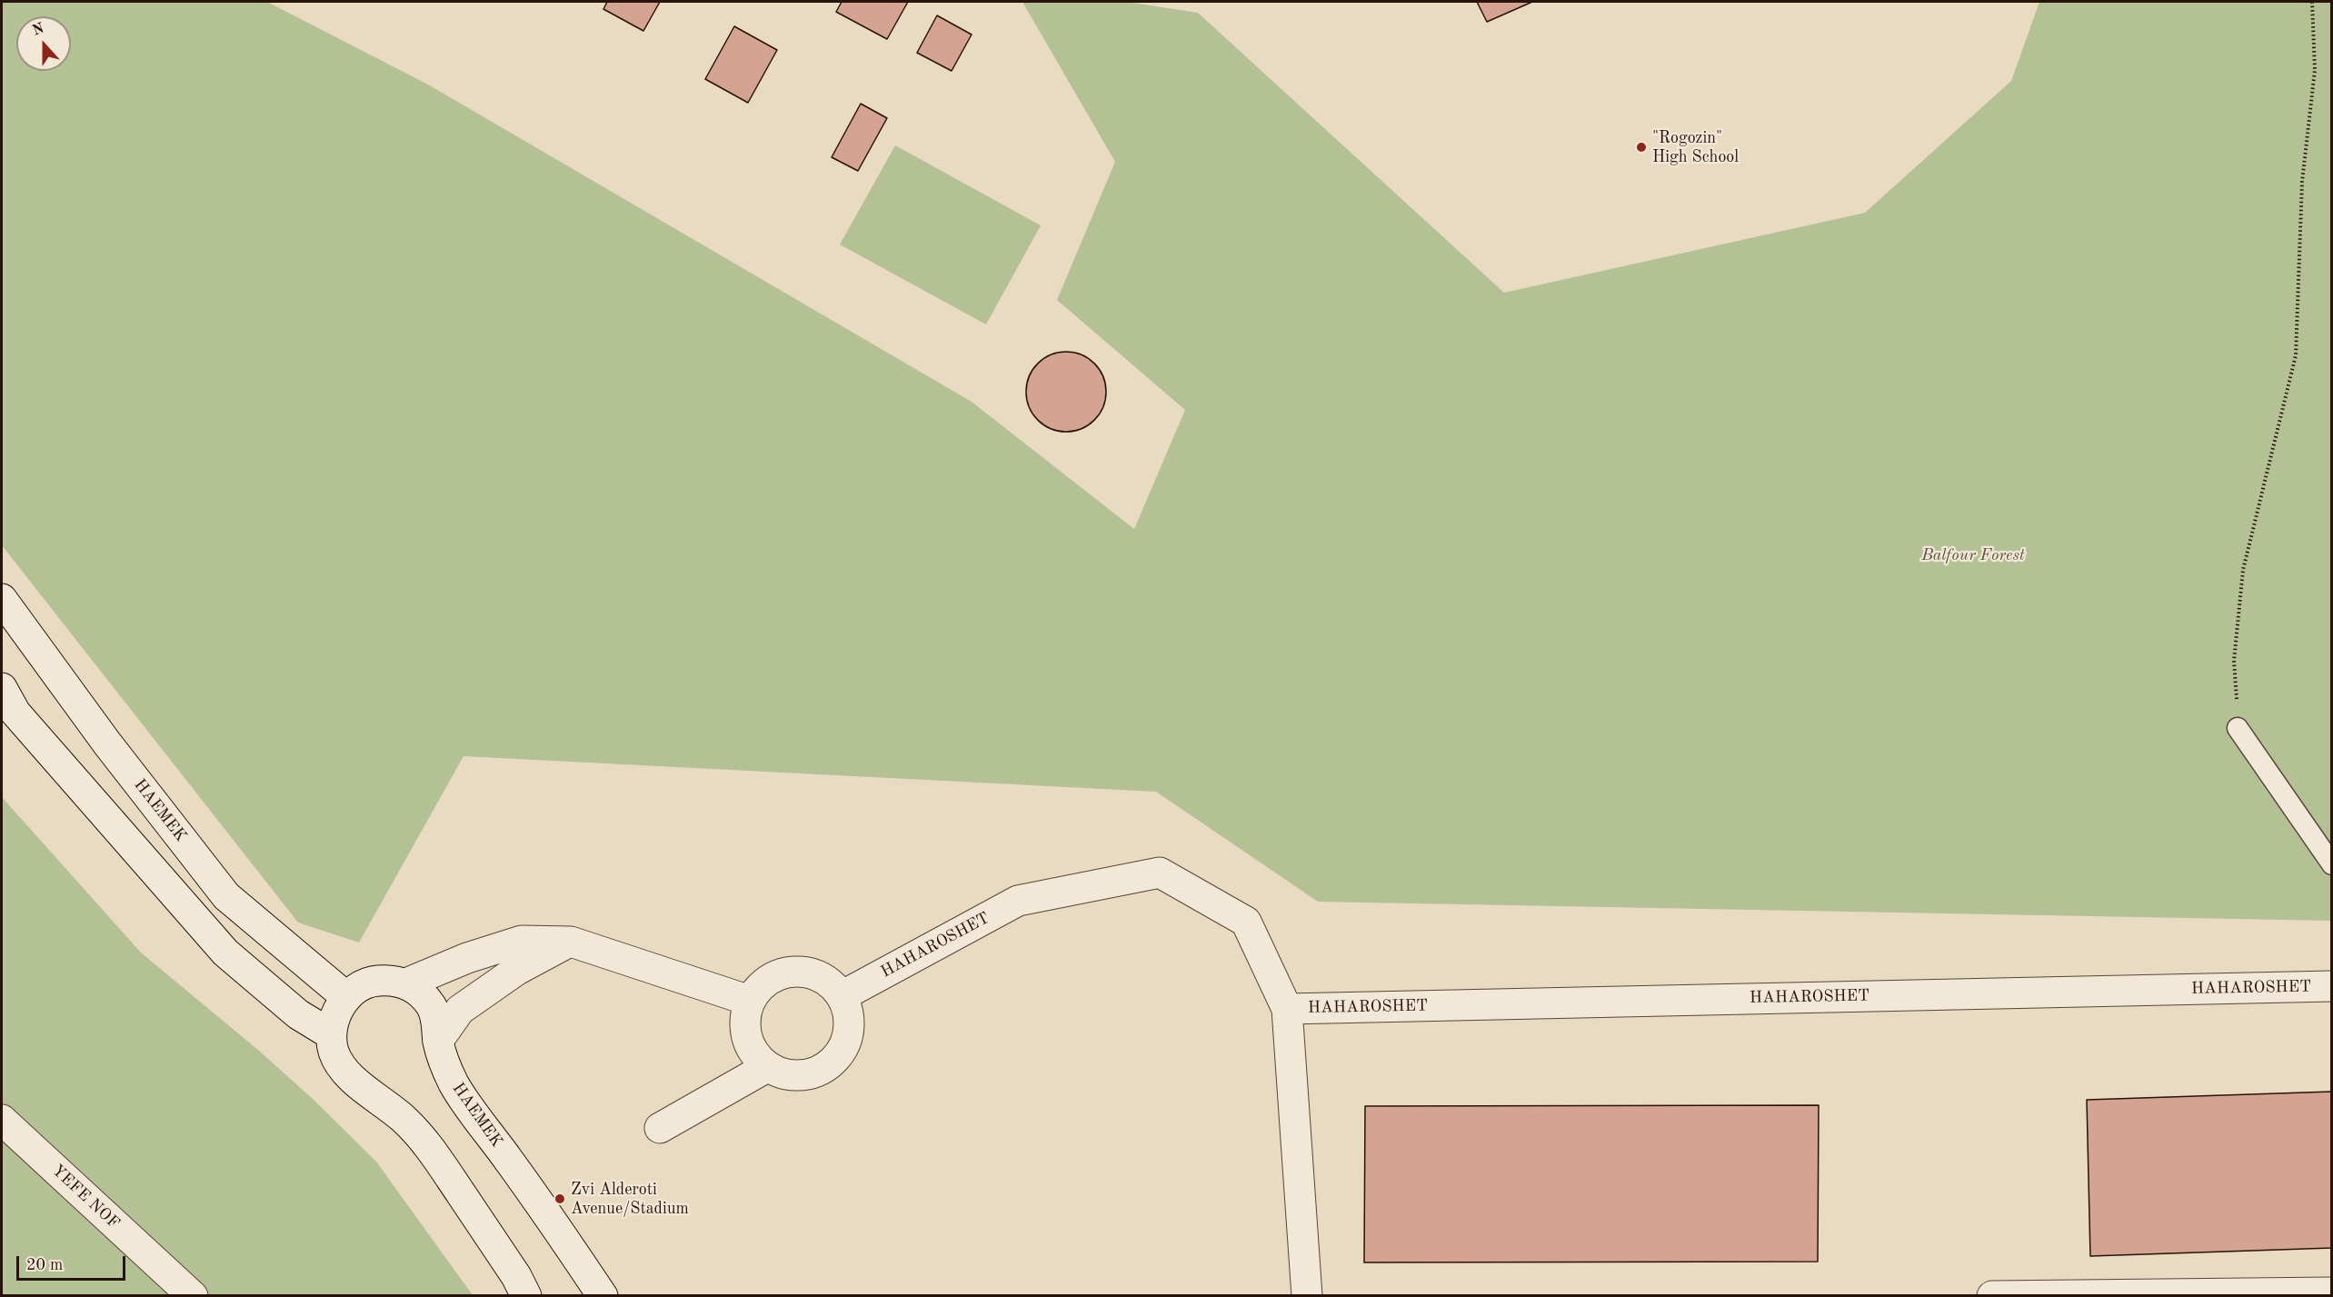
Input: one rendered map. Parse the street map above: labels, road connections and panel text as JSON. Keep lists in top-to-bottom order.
{
  "streets": {
    "street": ["HAEMEK", "HAHAROSHET", "YEFE NOF"]
  },
  "parks": ["Balfour Forest"],
  "places": ["\"Rogozin\" High School", "Zvi Alderoti Avenue/Stadium"],
  "scale_bar": "20 m",
  "north": "top"
}
